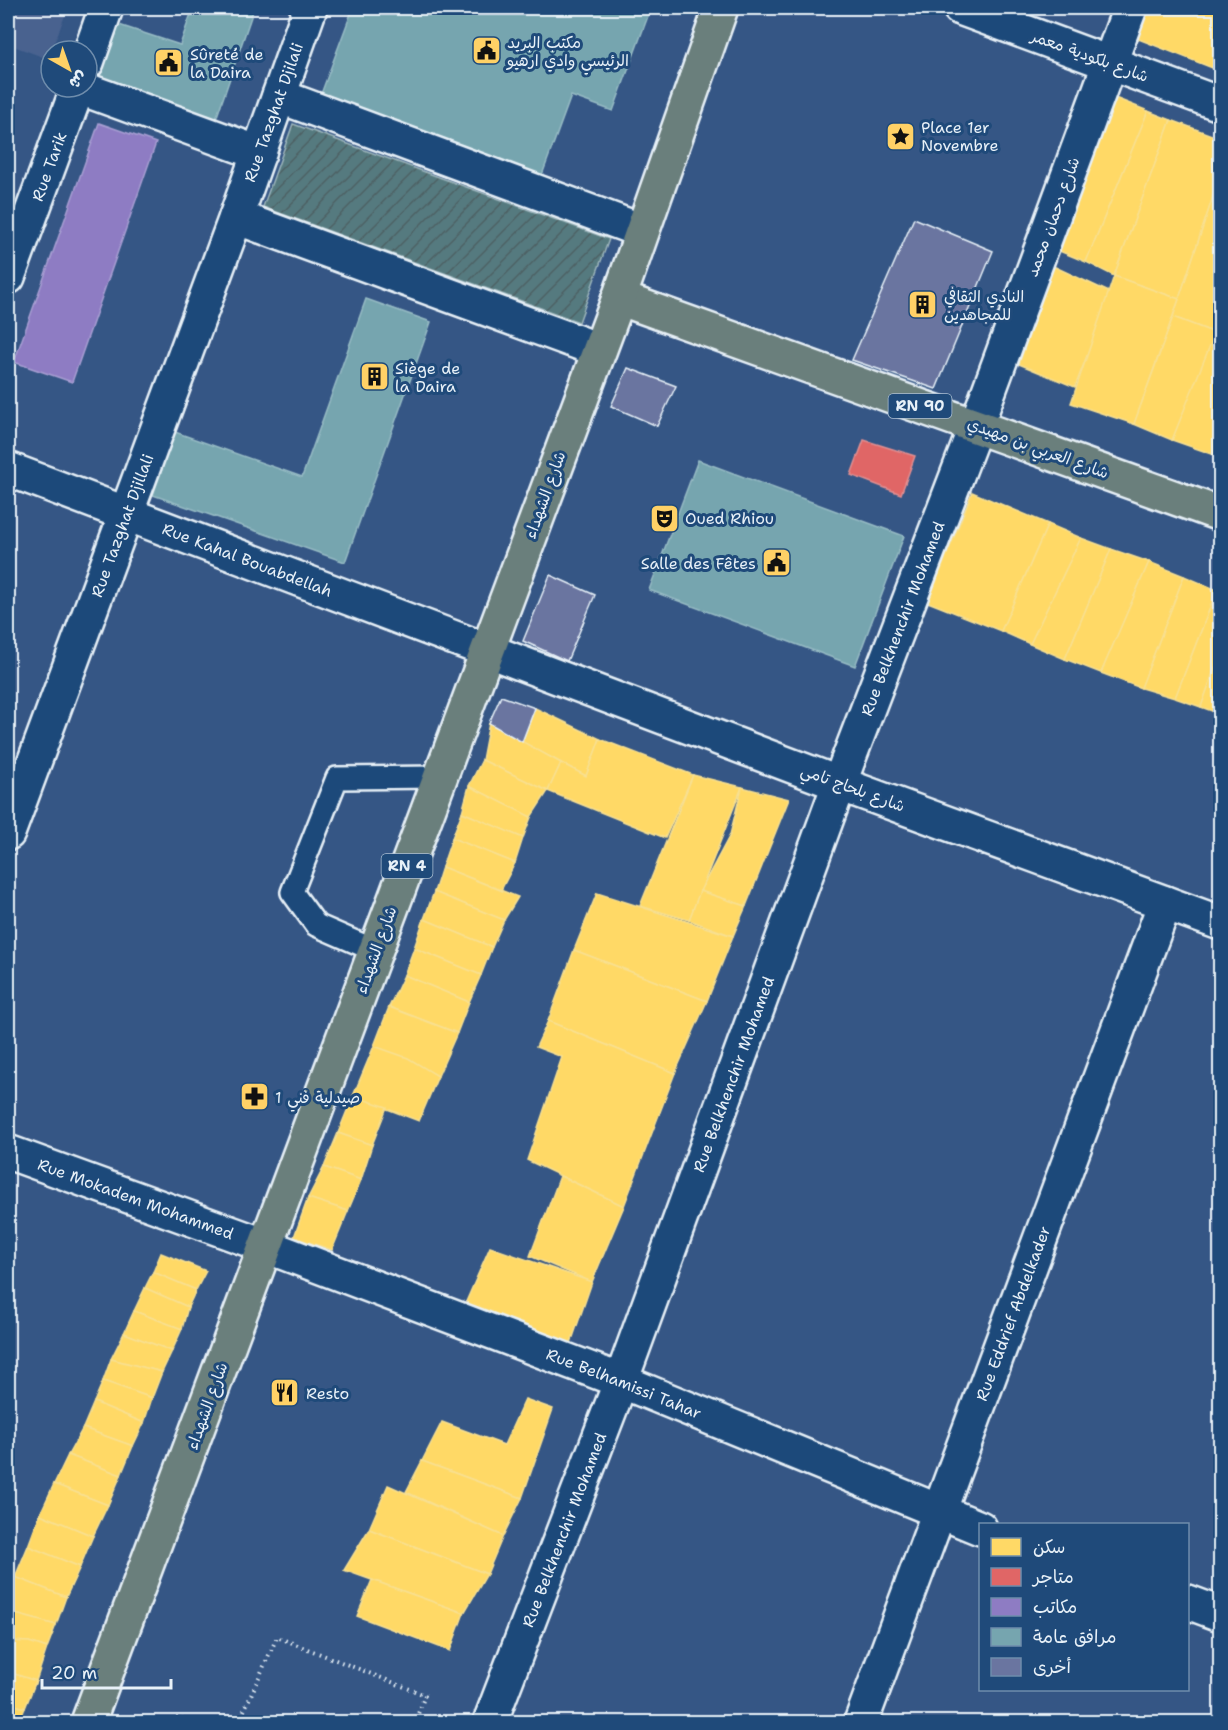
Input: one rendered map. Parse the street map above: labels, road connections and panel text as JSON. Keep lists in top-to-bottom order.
{
  "streets": {
    "main road": [
      "RN 90",
      "شارع العربي بن مهيدي",
      "شارع الشهداء",
      "RN 4"
    ],
    "street": [
      "شارع بلكودية معمر",
      "Rue Tazghat Djilali",
      "Rue Tarik",
      "شارع دحمان محمد",
      "Rue Tazghat Djillali",
      "Rue Kahal Bouabdellah",
      "Rue Belkhenchir Mohamed",
      "شارع بلحاج تامي",
      "Rue Mokadem Mohammed",
      "Rue Eddrief Abdelkader",
      "Rue Belhamissi Tahar"
    ]
  },
  "crossings": [
    ["شارع بلكودية معمر", "شارع دحمان محمد"],
    ["Rue Tazghat Djilali", "Rue Tazghat Djillali"],
    ["شارع دحمان محمد", "شارع العربي بن مهيدي"],
    ["شارع دحمان محمد", "Rue Belkhenchir Mohamed"],
    ["شارع العربي بن مهيدي", "شارع الشهداء"],
    ["شارع العربي بن مهيدي", "Rue Belkhenchir Mohamed"],
    ["شارع الشهداء", "Rue Kahal Bouabdellah"],
    ["شارع الشهداء", "شارع بلحاج تامي"],
    ["شارع الشهداء", "Rue Mokadem Mohammed"],
    ["شارع الشهداء", "Rue Belhamissi Tahar"],
    ["Rue Tazghat Djillali", "Rue Kahal Bouabdellah"],
    ["Rue Kahal Bouabdellah", "شارع بلحاج تامي"],
    ["Rue Belkhenchir Mohamed", "شارع بلحاج تامي"],
    ["Rue Belkhenchir Mohamed", "Rue Belhamissi Tahar"],
    ["شارع بلحاج تامي", "Rue Eddrief Abdelkader"],
    ["Rue Mokadem Mohammed", "Rue Belhamissi Tahar"],
    ["Rue Eddrief Abdelkader", "Rue Belhamissi Tahar"]
  ],
  "places": {
    "public building": ["مكتب البريد الرئيسي وادي ارهيو", "Sûreté de la Daira", "Salle des Fêtes"],
    "place": ["Place 1er Novembre"],
    "building": ["النادي الثقافي للمجاهدين", "Siège de la Daira"],
    "theatre": ["Oued Rhiou"],
    "pharmacy": ["صيدلية فني 1"],
    "restaurant": ["Resto"]
  },
  "legend": [
    "سكن",
    "متاجر",
    "مكاتب",
    "مرافق عامة",
    "أخرى"
  ],
  "scale_bar": "20 m",
  "north": "bottom right"
}
